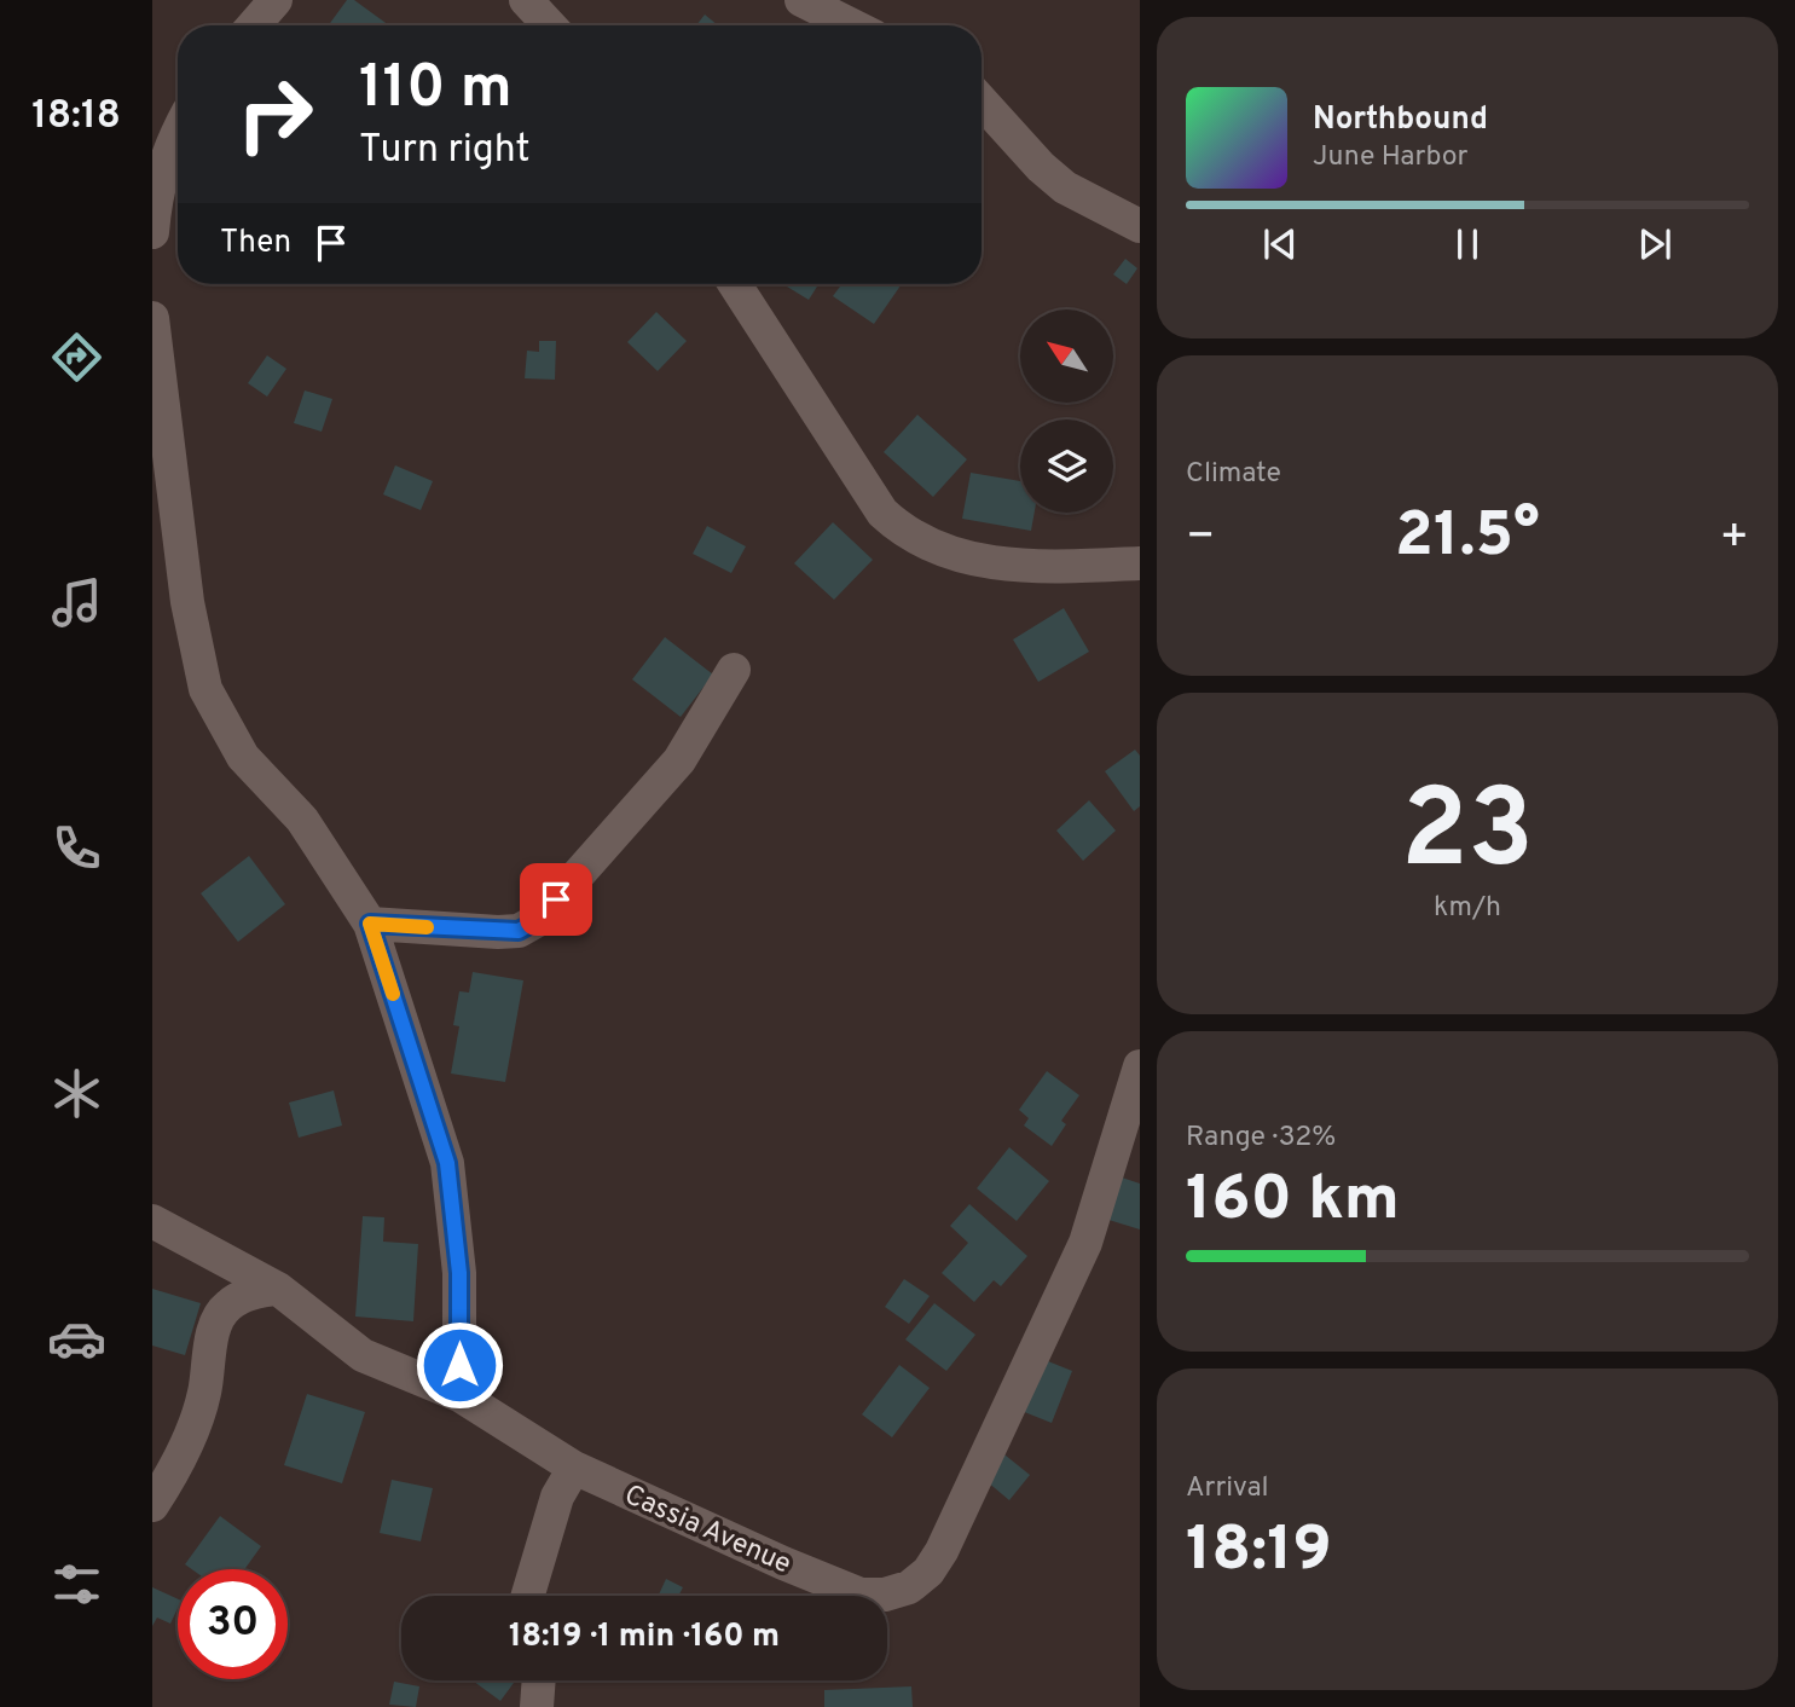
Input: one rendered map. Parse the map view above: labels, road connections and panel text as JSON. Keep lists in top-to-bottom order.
{
  "streets": {
    "street": ["Cassia Avenue"]
  },
  "north": "top left",
  "page": {
    "tabs": "18:18",
    "turn": ["110 m", "Turn right"],
    "song": ["Northbound", "June Harbor"],
    "then": "Then",
    "tile": [
      "Climate",
      ["23", "km/h"],
      ["Range · 32%", "160 km"],
      ["Arrival", "18:19"]
    ],
    "heat": ["−", "21.5°", "+"],
    "limit": "30",
    "trip": "18:19 · 1 min · 160 m"
  }
}
